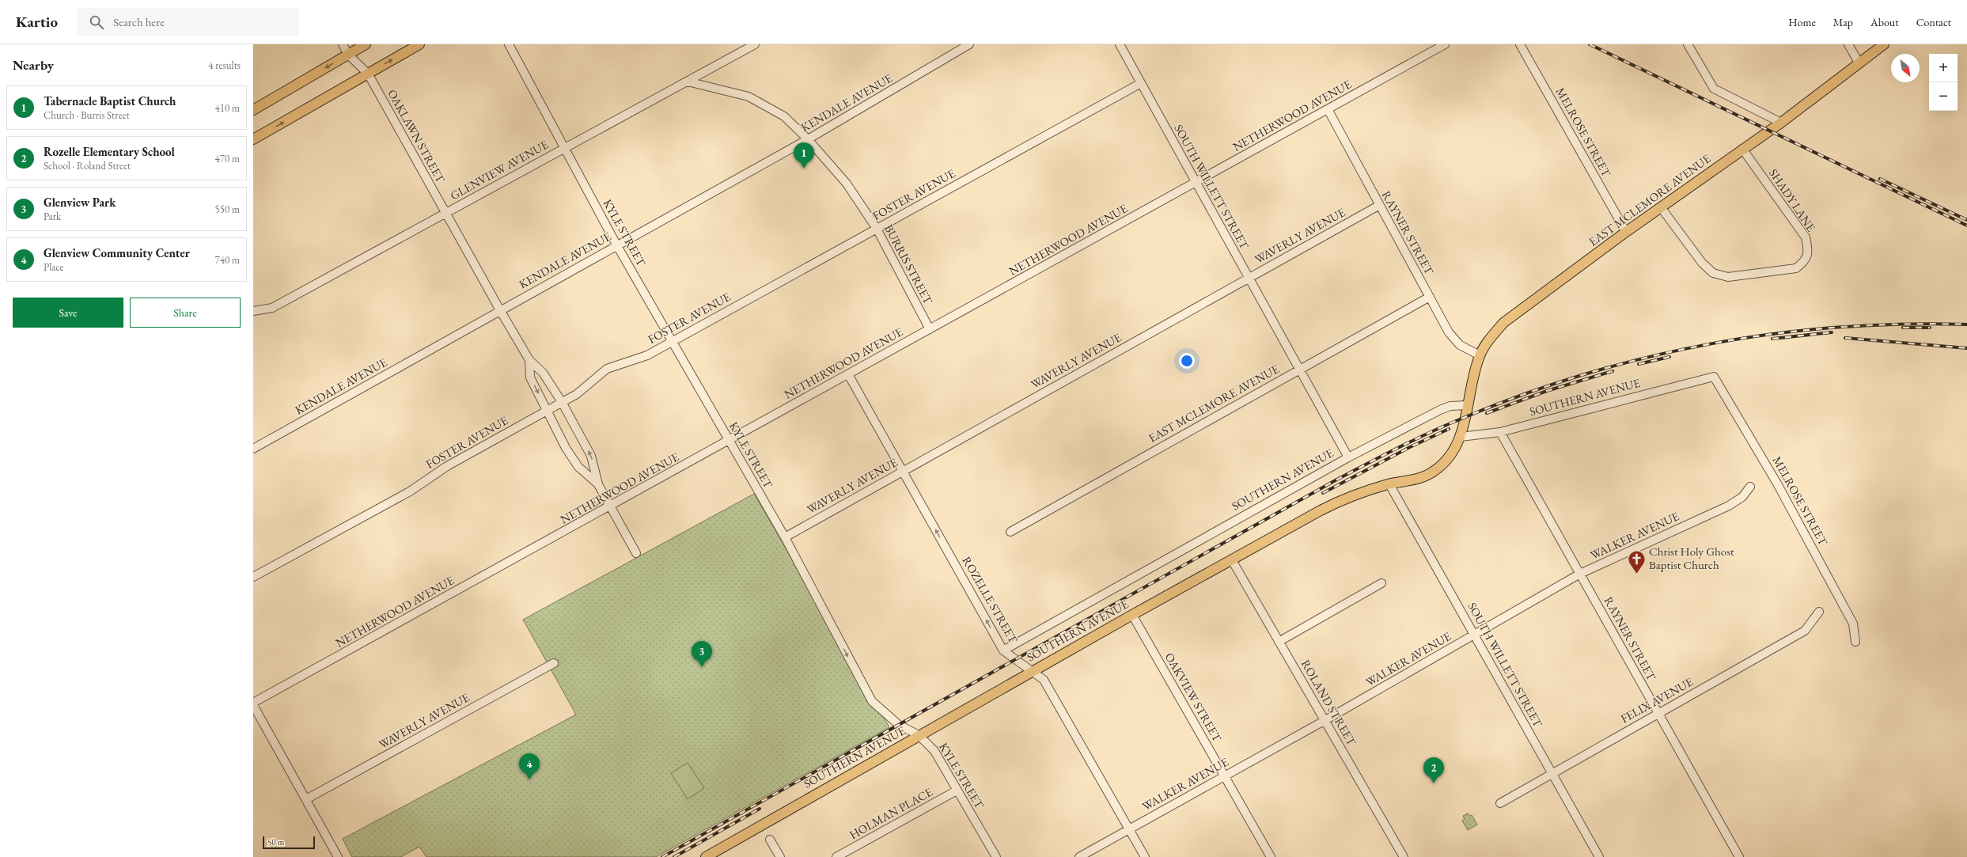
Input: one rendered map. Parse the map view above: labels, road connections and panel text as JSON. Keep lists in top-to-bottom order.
{
  "streets": {
    "main road": ["EAST MCLEMORE AVENUE", "SOUTHERN AVENUE"],
    "street": [
      "KENDALE AVENUE",
      "NETHERWOOD AVENUE",
      "MELROSE STREET",
      "OAKLAWN STREET",
      "GLENVIEW AVENUE",
      "SOUTH WILLETT STREET",
      "FOSTER AVENUE",
      "SHADY LANE",
      "KYLE STREET",
      "RAYNER STREET",
      "WAVERLY AVENUE",
      "BURRIS STREET",
      "WALKER AVENUE",
      "ROZELLE STREET",
      "OAKVIEW STREET",
      "FELIX AVENUE",
      "ROLAND STREET",
      "HOLMAN PLACE"
    ]
  },
  "crossings": [
    ["KENDALE AVENUE", "OAKLAWN STREET"],
    ["KENDALE AVENUE", "KYLE STREET"],
    ["KENDALE AVENUE", "BURRIS STREET"],
    ["NETHERWOOD AVENUE", "SOUTH WILLETT STREET"],
    ["NETHERWOOD AVENUE", "KYLE STREET"],
    ["NETHERWOOD AVENUE", "RAYNER STREET"],
    ["NETHERWOOD AVENUE", "BURRIS STREET"],
    ["NETHERWOOD AVENUE", "ROZELLE STREET"],
    ["MELROSE STREET", "EAST MCLEMORE AVENUE"],
    ["MELROSE STREET", "SOUTHERN AVENUE"],
    ["OAKLAWN STREET", "GLENVIEW AVENUE"],
    ["GLENVIEW AVENUE", "KYLE STREET"],
    ["GLENVIEW AVENUE", "BURRIS STREET"],
    ["SOUTH WILLETT STREET", "FOSTER AVENUE"],
    ["SOUTH WILLETT STREET", "EAST MCLEMORE AVENUE"],
    ["SOUTH WILLETT STREET", "WAVERLY AVENUE"],
    ["SOUTH WILLETT STREET", "SOUTHERN AVENUE"],
    ["SOUTH WILLETT STREET", "WALKER AVENUE"],
    ["SOUTH WILLETT STREET", "FELIX AVENUE"],
    ["FOSTER AVENUE", "KYLE STREET"],
    ["FOSTER AVENUE", "BURRIS STREET"],
    ["EAST MCLEMORE AVENUE", "SHADY LANE"],
    ["EAST MCLEMORE AVENUE", "RAYNER STREET"],
    ["EAST MCLEMORE AVENUE", "SOUTHERN AVENUE"],
    ["KYLE STREET", "WAVERLY AVENUE"],
    ["KYLE STREET", "SOUTHERN AVENUE"],
    ["KYLE STREET", "HOLMAN PLACE"],
    ["RAYNER STREET", "WAVERLY AVENUE"],
    ["RAYNER STREET", "SOUTHERN AVENUE"],
    ["RAYNER STREET", "WALKER AVENUE"],
    ["RAYNER STREET", "FELIX AVENUE"],
    ["WAVERLY AVENUE", "ROZELLE STREET"],
    ["SOUTHERN AVENUE", "ROZELLE STREET"],
    ["SOUTHERN AVENUE", "OAKVIEW STREET"],
    ["SOUTHERN AVENUE", "ROLAND STREET"],
    ["WALKER AVENUE", "ROZELLE STREET"],
    ["WALKER AVENUE", "OAKVIEW STREET"],
    ["WALKER AVENUE", "ROLAND STREET"]
  ],
  "one_way": ["ROZELLE STREET"],
  "places": {
    "church": ["Christ Holy Ghost Baptist Church"]
  },
  "scale_bar": "50 m",
  "north": "bottom right",
  "page": {
    "header": "Kartio",
    "search": "Search here",
    "nav": [
      "Home",
      "Map",
      "About",
      "Contact"
    ],
    "heading": ["Nearby", "4 results"],
    "map_buttons": ["+", "−"],
    "list": [
      {
        "mark": "1",
        "name": "Tabernacle Baptist Church",
        "note": "Church · Burris Street",
        "value": "410 m"
      },
      {
        "mark": "2",
        "name": "Rozelle Elementary School",
        "note": "School · Roland Street",
        "value": "470 m"
      },
      {
        "mark": "3",
        "name": "Glenview Park",
        "note": "Park",
        "value": "550 m"
      },
      {
        "mark": "4",
        "name": "Glenview Community Center",
        "note": "Place",
        "value": "740 m"
      }
    ],
    "pins": [
      "1",
      "3",
      "4",
      "2"
    ],
    "buttons": ["Save", "Share"],
    "scale": "50 m"
  }
}
